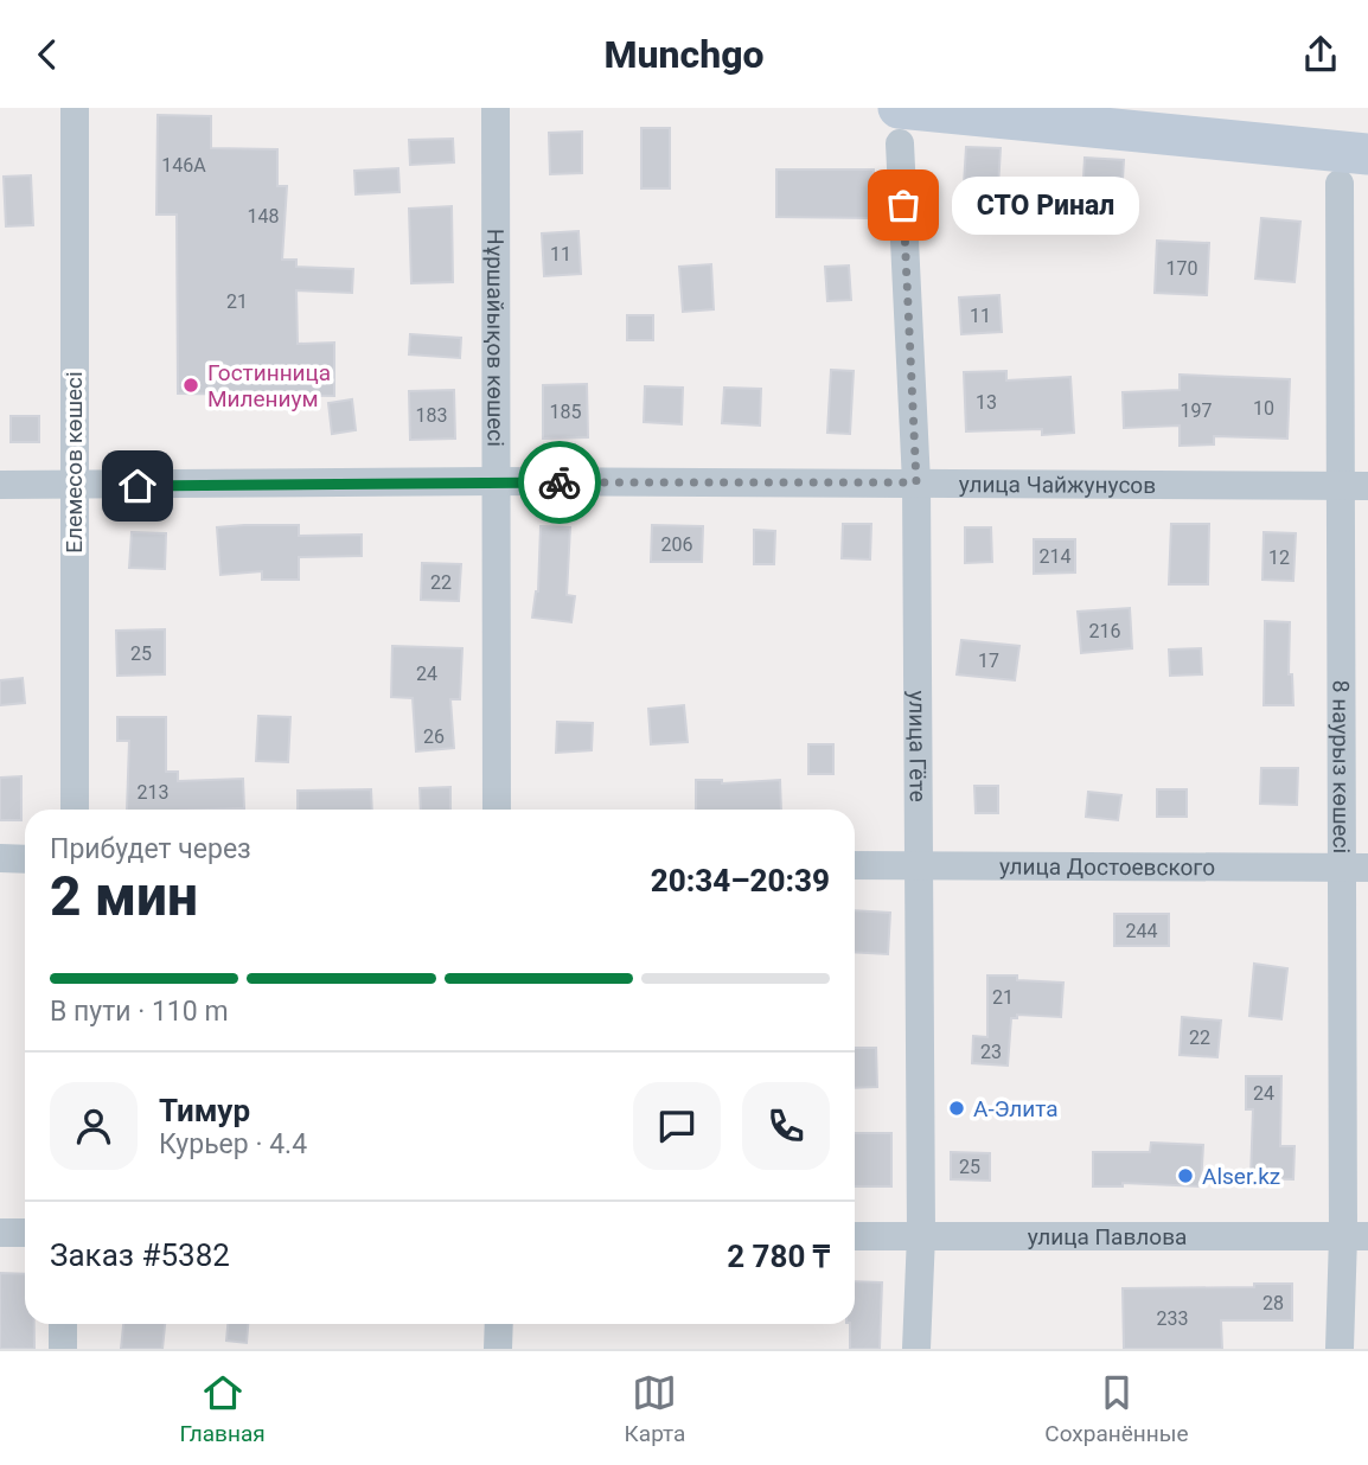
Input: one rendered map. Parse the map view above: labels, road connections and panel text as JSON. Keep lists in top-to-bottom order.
{
  "streets": {
    "street": [
      "Нұршайықов көшесі",
      "Елемесов көшесі",
      "улица Чайжунусов",
      "улица Гёте",
      "8 наурыз көшесі",
      "улица Достоевского",
      "улица Павлова"
    ]
  },
  "crossings": [
    ["Нұршайықов көшесі", "улица Чайжунусов"],
    ["Елемесов көшесі", "улица Чайжунусов"],
    ["улица Чайжунусов", "улица Гёте"],
    ["улица Чайжунусов", "8 наурыз көшесі"],
    ["улица Гёте", "улица Достоевского"],
    ["улица Гёте", "улица Павлова"],
    ["8 наурыз көшесі", "улица Достоевского"],
    ["8 наурыз көшесі", "улица Павлова"]
  ],
  "places": [
    "СТО Ринал",
    "Гостинница Милениум",
    "А-Элита",
    "Alser.kz"
  ],
  "house_numbers": [
    "146А",
    "148",
    "11",
    "170",
    "21",
    "11",
    "13",
    "10",
    "197",
    "185",
    "183",
    "206",
    "214",
    "12",
    "22",
    "216",
    "25",
    "17",
    "24",
    "26",
    "213",
    "244",
    "21",
    "22",
    "23",
    "24",
    "25",
    "28",
    "233"
  ],
  "page": {
    "header": "Munchgo",
    "bubble": "СТО Ринал",
    "heading": ["2 мин", "Прибудет через", "20:34–20:39"],
    "panel": [
      "Тимур",
      "Курьер · 4.4",
      "Заказ #5382",
      "2 780 ₸"
    ],
    "bar": "В пути · 110 m",
    "tabs": ["Главная", "Карта", "Сохранённые"]
  }
}
